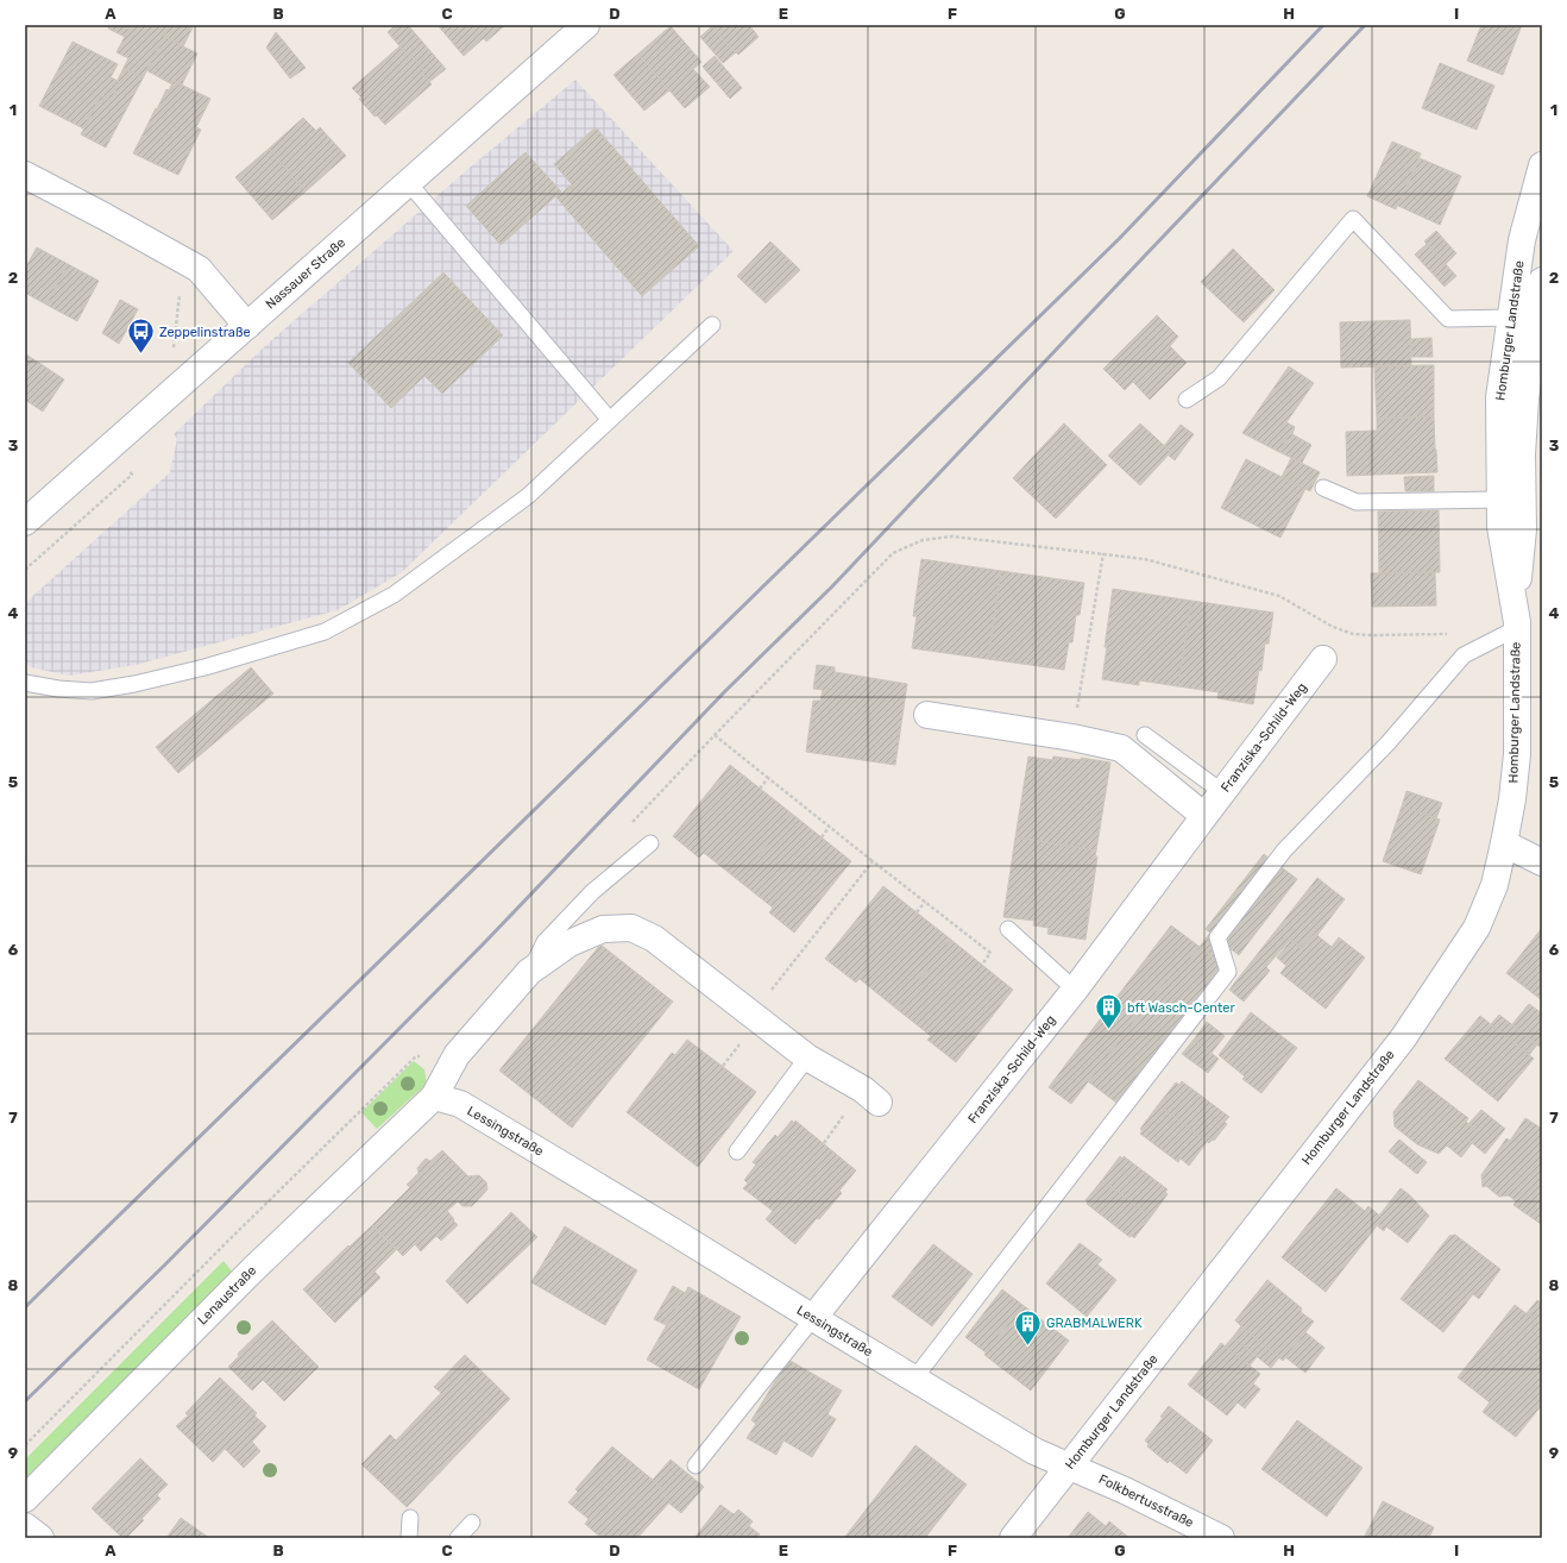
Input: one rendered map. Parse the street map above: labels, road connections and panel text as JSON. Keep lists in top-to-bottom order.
{
  "streets": {
    "street": [
      "Nassauer Straße",
      "Homburger Landstraße",
      "Franziska-Schild-Weg",
      "Lessingstraße",
      "Lenaustraße",
      "Folkbertusstraße"
    ]
  },
  "crossings": [
    ["Homburger Landstraße", "Lessingstraße"],
    ["Homburger Landstraße", "Folkbertusstraße"],
    ["Franziska-Schild-Weg", "Lessingstraße"],
    ["Lessingstraße", "Lenaustraße"],
    ["Lessingstraße", "Folkbertusstraße"]
  ],
  "places": {
    "bus stop": ["Zeppelinstraße"],
    "building": ["bft Wasch-Center", "GRABMALWERK"]
  },
  "grid": {
    "columns": [
      "A",
      "B",
      "C",
      "D",
      "E",
      "F",
      "G",
      "H",
      "I"
    ],
    "rows": [
      "1",
      "2",
      "3",
      "4",
      "5",
      "6",
      "7",
      "8",
      "9"
    ]
  }
}
